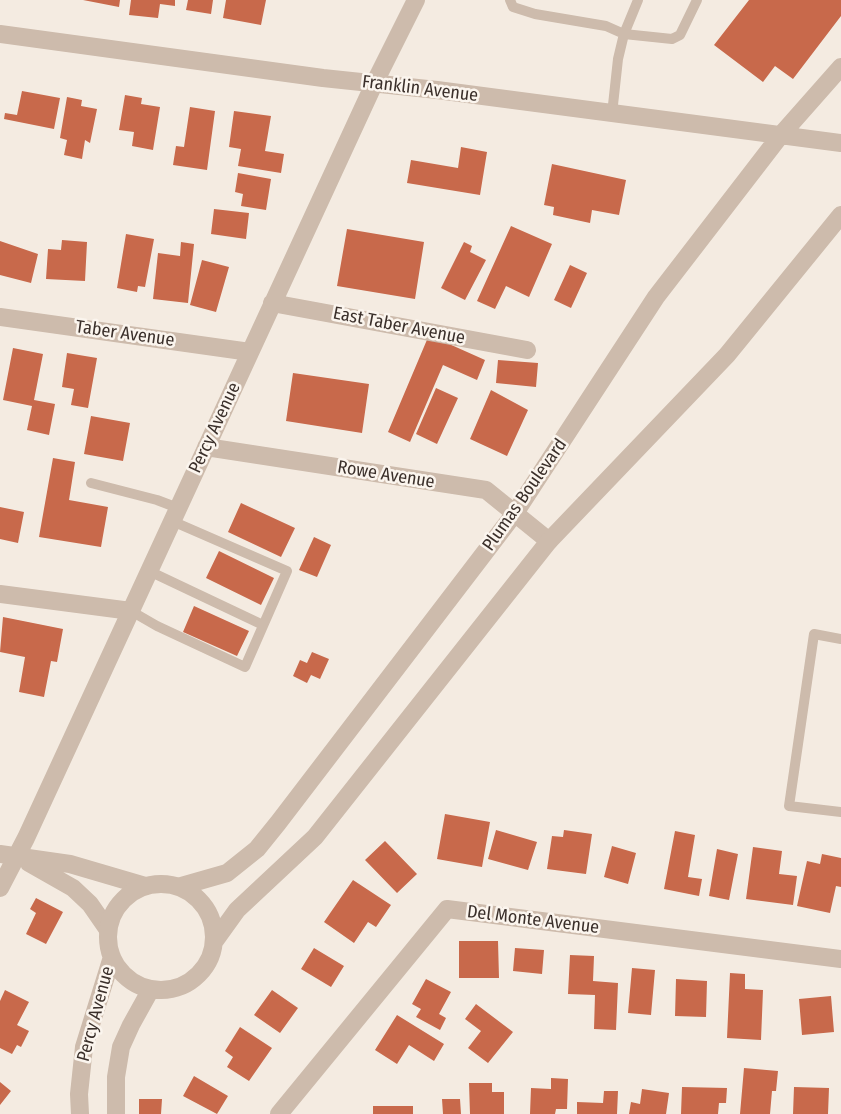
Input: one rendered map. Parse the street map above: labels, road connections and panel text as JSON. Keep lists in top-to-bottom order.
{
  "streets": {
    "street": [
      "Franklin Avenue",
      "East Taber Avenue",
      "Taber Avenue",
      "Percy Avenue",
      "Rowe Avenue",
      "Plumas Boulevard",
      "Del Monte Avenue"
    ]
  },
  "crossings": [
    ["Franklin Avenue", "Percy Avenue"],
    ["Franklin Avenue", "Plumas Boulevard"],
    ["East Taber Avenue", "Percy Avenue"],
    ["Taber Avenue", "Percy Avenue"],
    ["Percy Avenue", "Rowe Avenue"],
    ["Percy Avenue", "Plumas Boulevard"],
    ["Rowe Avenue", "Plumas Boulevard"]
  ]
}
